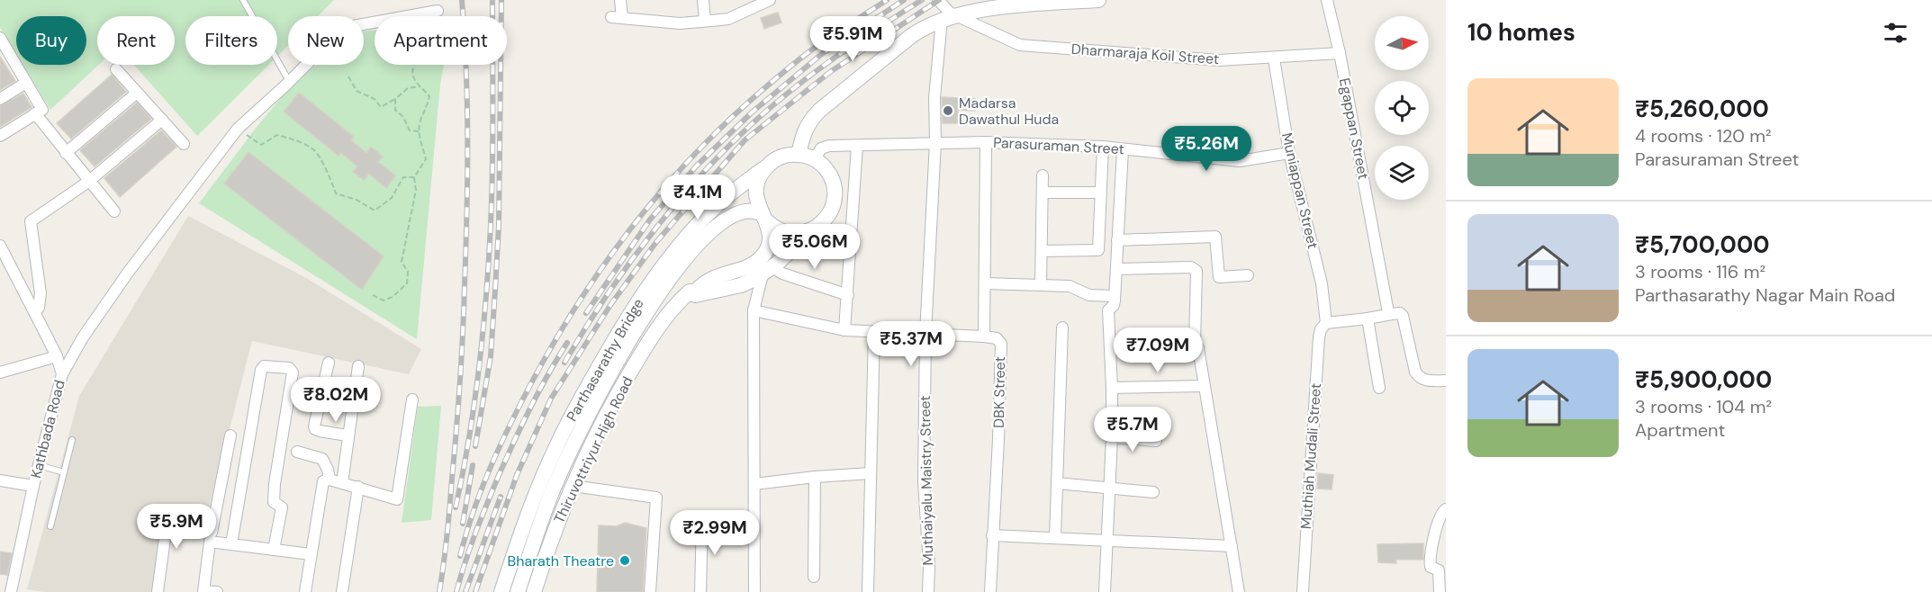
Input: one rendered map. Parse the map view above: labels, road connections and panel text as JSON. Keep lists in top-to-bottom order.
{
  "streets": {
    "main road": ["Parthasarathy Bridge", "Thiruvottriyur High Road"],
    "street": [
      "Dharmaraja Koil Street",
      "Egappan Street",
      "Parasuraman Street",
      "Muniappan Street",
      "DBK Street",
      "Kathbada Road",
      "Muthiah Mudali Street",
      "Muthaiyalu Maistry Street"
    ]
  },
  "crossings": [
    ["Dharmaraja Koil Street", "Egappan Street"],
    ["Dharmaraja Koil Street", "Muniappan Street"],
    ["Dharmaraja Koil Street", "Muthaiyalu Maistry Street"],
    ["Parasuraman Street", "Muniappan Street"],
    ["Parasuraman Street", "Parthasarathy Bridge"],
    ["Parasuraman Street", "DBK Street"],
    ["Parasuraman Street", "Thiruvottriyur High Road"],
    ["Parasuraman Street", "Muthaiyalu Maistry Street"],
    ["Muniappan Street", "Muthiah Mudali Street"],
    ["Parthasarathy Bridge", "Thiruvottriyur High Road"]
  ],
  "places": ["Madarsa Dawathul Huda", "Bharath Theatre"],
  "north": "right",
  "page": {
    "heading": "10 homes",
    "price": [
      "₹5.91M",
      "₹5.26M",
      "₹4.1M",
      "₹5.06M",
      "₹5.37M",
      "₹7.09M",
      "₹8.02M",
      "₹5.7M",
      "₹5.9M",
      "₹2.99M"
    ],
    "chip": [
      "Buy",
      "Rent",
      "Filters",
      "New",
      "Apartment"
    ],
    "list": [
      {
        "name": "₹5,260,000",
        "note": "4 rooms · 120 m² · Parasuraman Street"
      },
      {
        "name": "₹5,700,000",
        "note": "3 rooms · 116 m² · Parthasarathy Nagar Main Road"
      },
      {
        "name": "₹5,900,000",
        "note": "3 rooms · 104 m² · Apartment"
      }
    ]
  }
}
